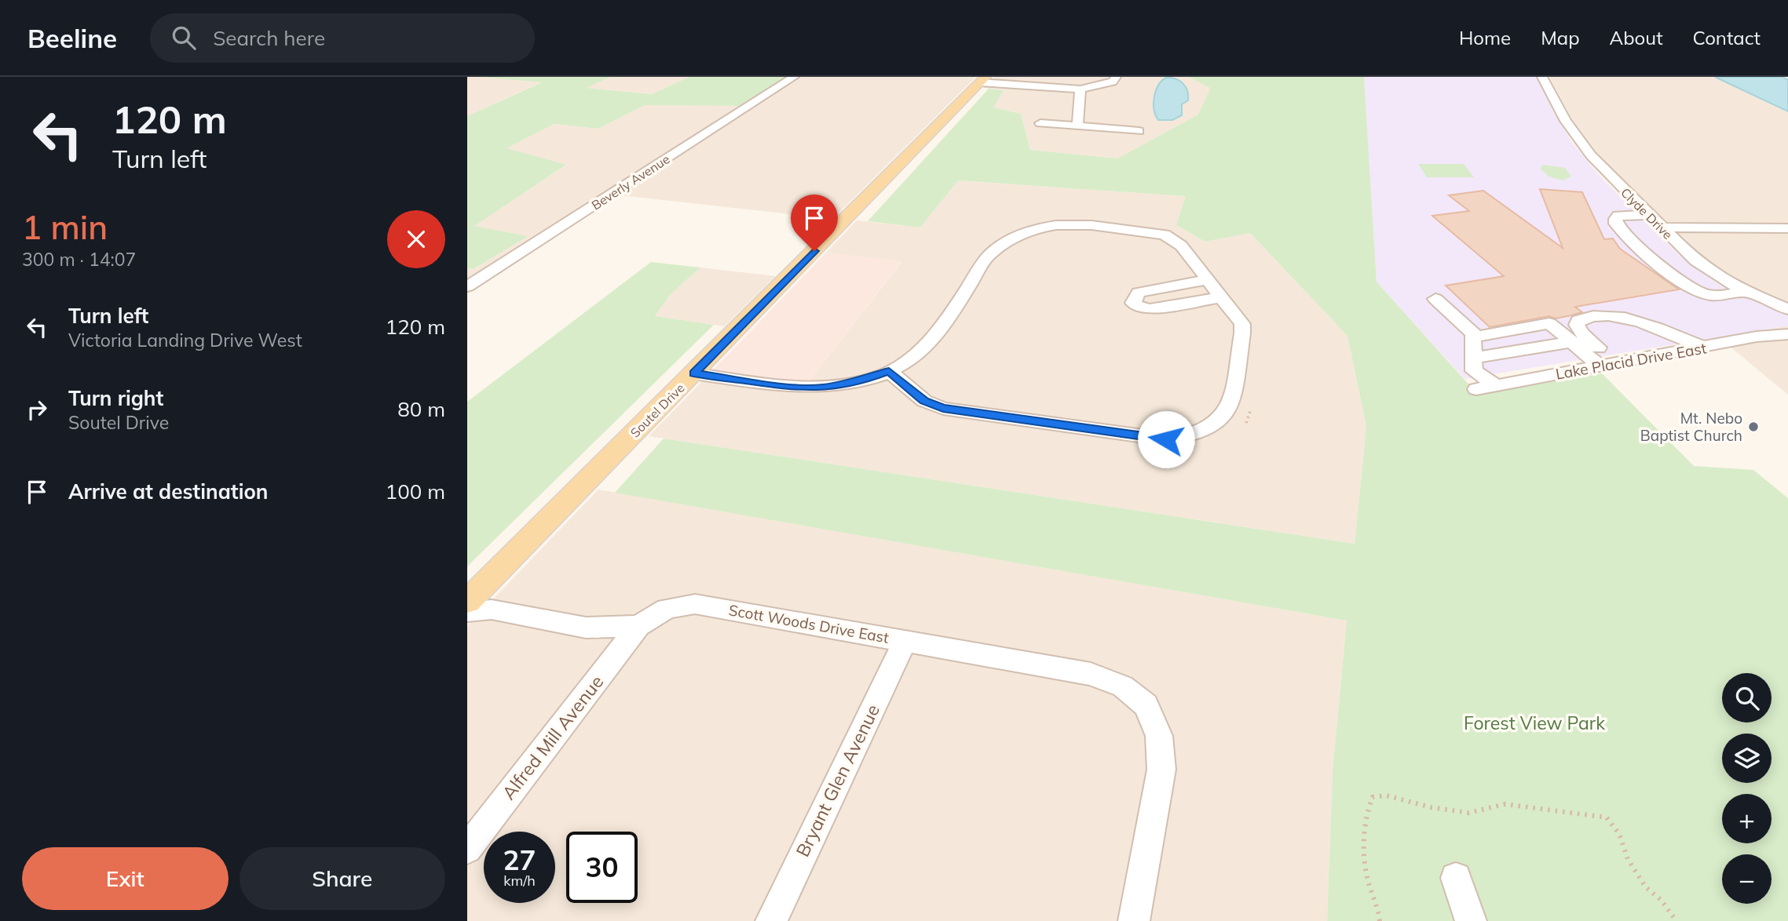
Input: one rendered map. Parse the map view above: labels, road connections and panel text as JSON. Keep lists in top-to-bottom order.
{
  "streets": {
    "main road": ["Soutel Drive"],
    "street": [
      "Beverly Avenue",
      "Clyde Drive",
      "Lake Placid Drive East",
      "Scott Woods Drive East",
      "Alfred Mill Avenue",
      "Bryant Glen Avenue"
    ]
  },
  "crossings": [
    ["Scott Woods Drive East", "Alfred Mill Avenue"],
    ["Scott Woods Drive East", "Bryant Glen Avenue"]
  ],
  "parks": ["Forest View Park"],
  "places": ["Mt. Nebo Baptist Church"],
  "page": {
    "header": "Beeline",
    "search": "Search here",
    "nav": [
      "Home",
      "Map",
      "About",
      "Contact"
    ],
    "turn": ["120 m", "Turn left"],
    "heading": ["1 min", "300 m · 14:07"],
    "list": [
      {
        "name": "Turn left",
        "note": "Victoria Landing Drive West",
        "value": "120 m"
      },
      {
        "name": "Turn right",
        "note": "Soutel Drive",
        "value": "80 m"
      },
      {
        "name": "Arrive at destination",
        "value": "100 m"
      }
    ],
    "map_buttons": ["+", "−"],
    "speed": "27 km/h",
    "limit": "30",
    "buttons": ["Exit", "Share"]
  }
}
